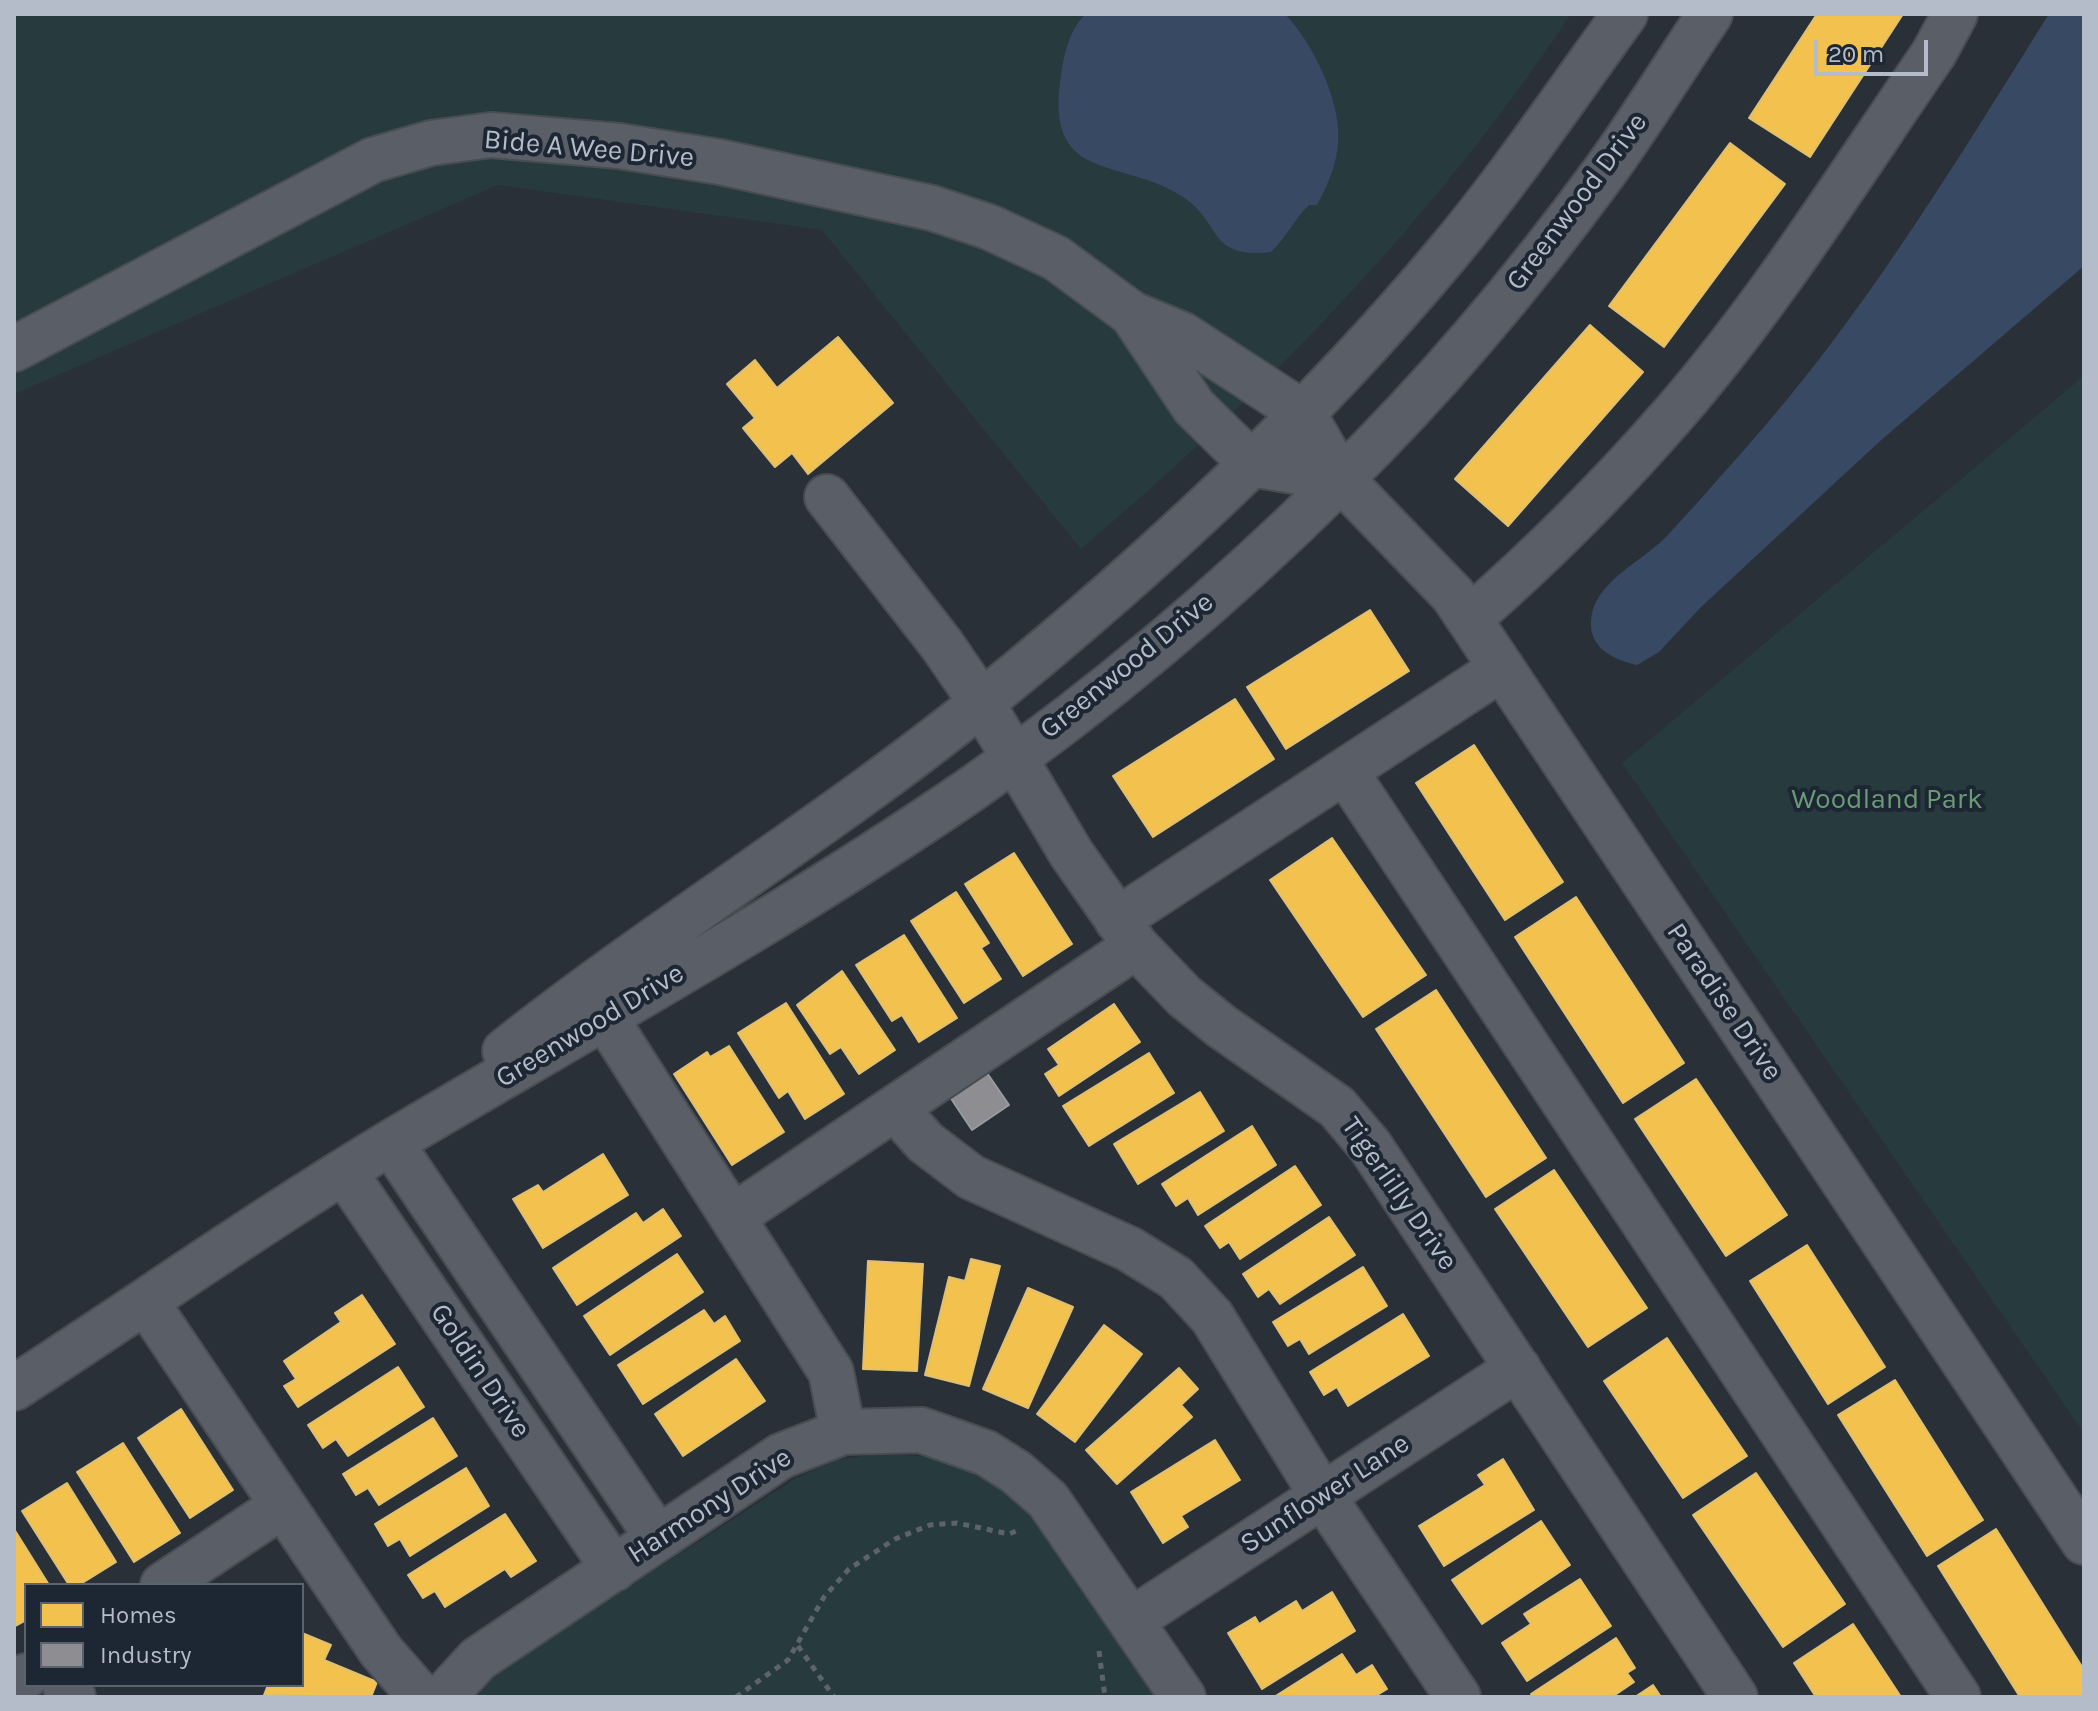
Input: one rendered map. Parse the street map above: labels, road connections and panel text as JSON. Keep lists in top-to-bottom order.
{
  "streets": {
    "street": [
      "Bide A Wee Drive",
      "Greenwood Drive",
      "Paradise Drive",
      "Tigerlilly Drive",
      "Goldin Drive",
      "Sunflower Lane",
      "Harmony Drive"
    ]
  },
  "crossings": [
    ["Bide A Wee Drive", "Greenwood Drive"],
    ["Bide A Wee Drive", "Paradise Drive"],
    ["Greenwood Drive", "Paradise Drive"],
    ["Greenwood Drive", "Tigerlilly Drive"],
    ["Greenwood Drive", "Goldin Drive"],
    ["Tigerlilly Drive", "Sunflower Lane"],
    ["Goldin Drive", "Harmony Drive"],
    ["Sunflower Lane", "Harmony Drive"]
  ],
  "parks": ["Woodland Park"],
  "legend": ["Homes", "Industry"],
  "scale_bar": "20 m"
}
